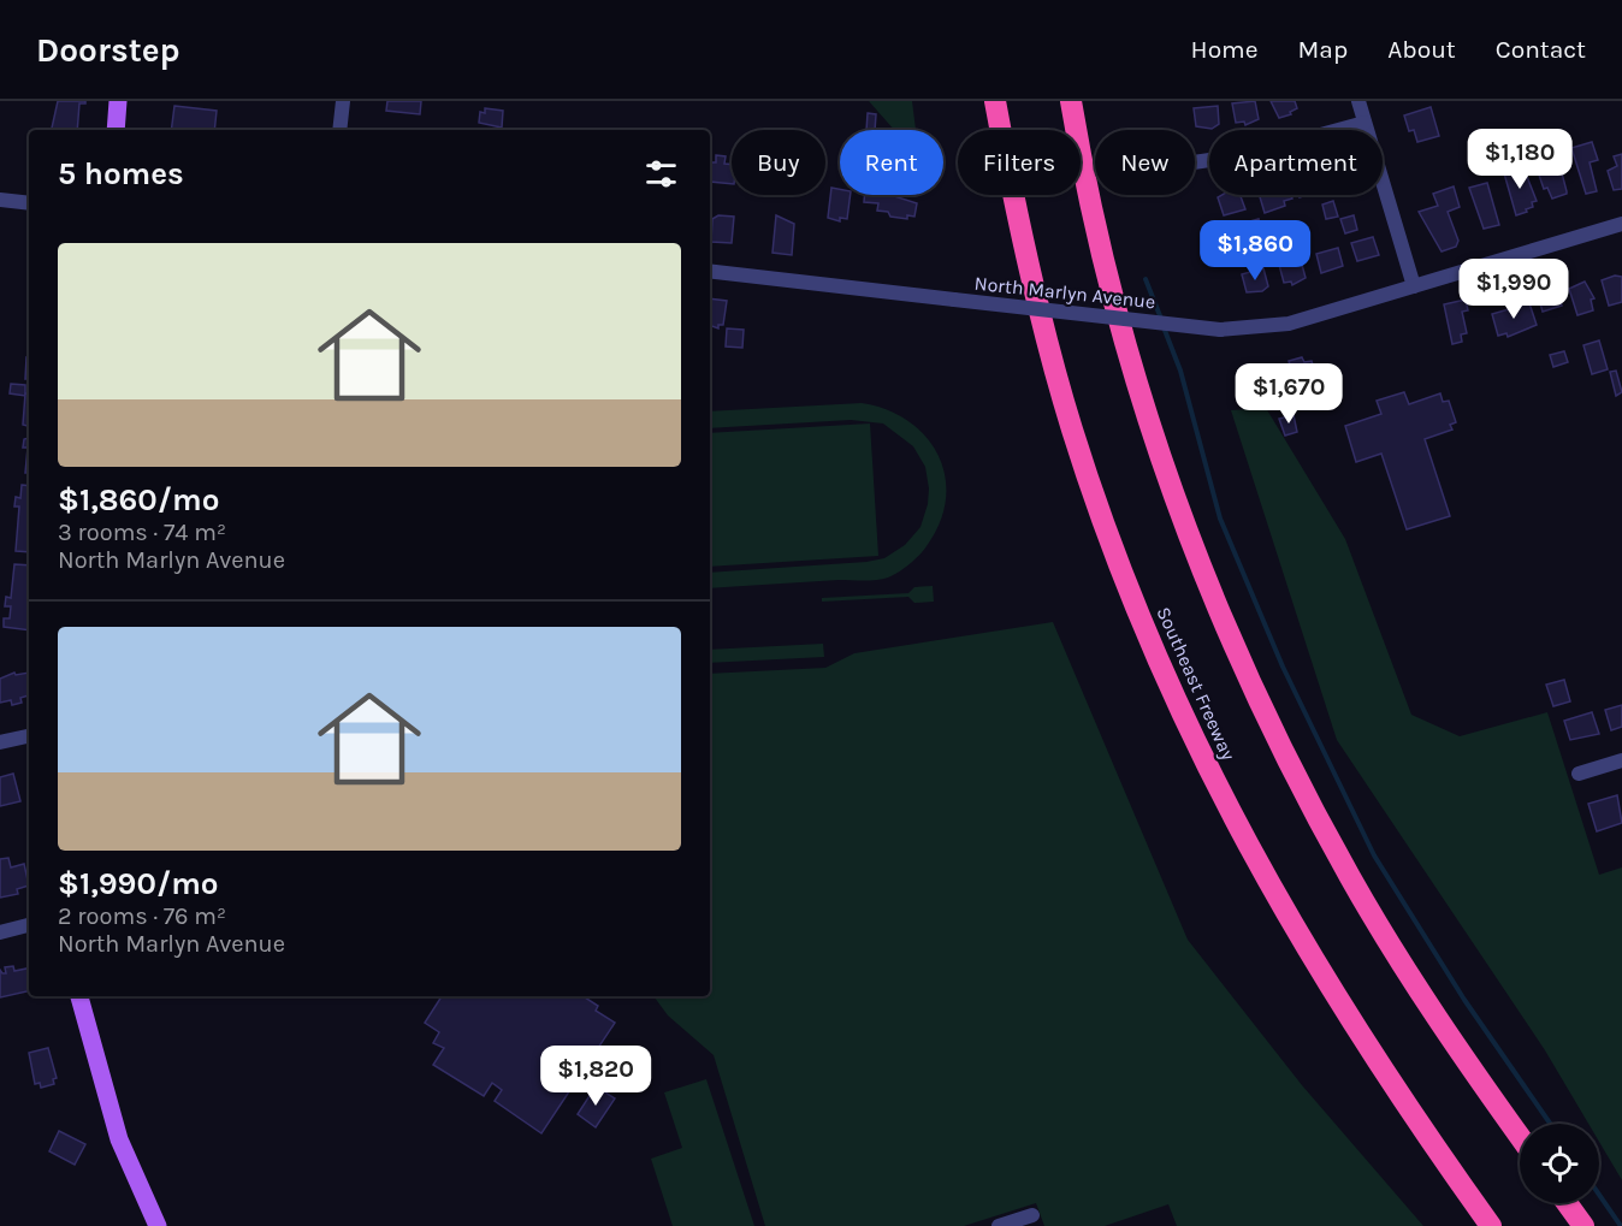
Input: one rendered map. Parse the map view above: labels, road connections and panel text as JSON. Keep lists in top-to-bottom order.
{
  "streets": {
    "highway": ["Southeast Freeway"],
    "street": ["North Marlyn Avenue"]
  },
  "page": {
    "header": "Doorstep",
    "nav": [
      "Home",
      "Map",
      "About",
      "Contact"
    ],
    "price": [
      "$1,180",
      "$1,860",
      "$1,990",
      "$1,670",
      "$1,820"
    ],
    "chip": [
      "Buy",
      "Rent",
      "Filters",
      "New",
      "Apartment"
    ],
    "heading": "5 homes",
    "list": [
      {
        "name": "$1,860/mo",
        "note": "3 rooms · 74 m² · North Marlyn Avenue"
      },
      {
        "name": "$1,990/mo",
        "note": "2 rooms · 76 m² · North Marlyn Avenue"
      }
    ]
  }
}
